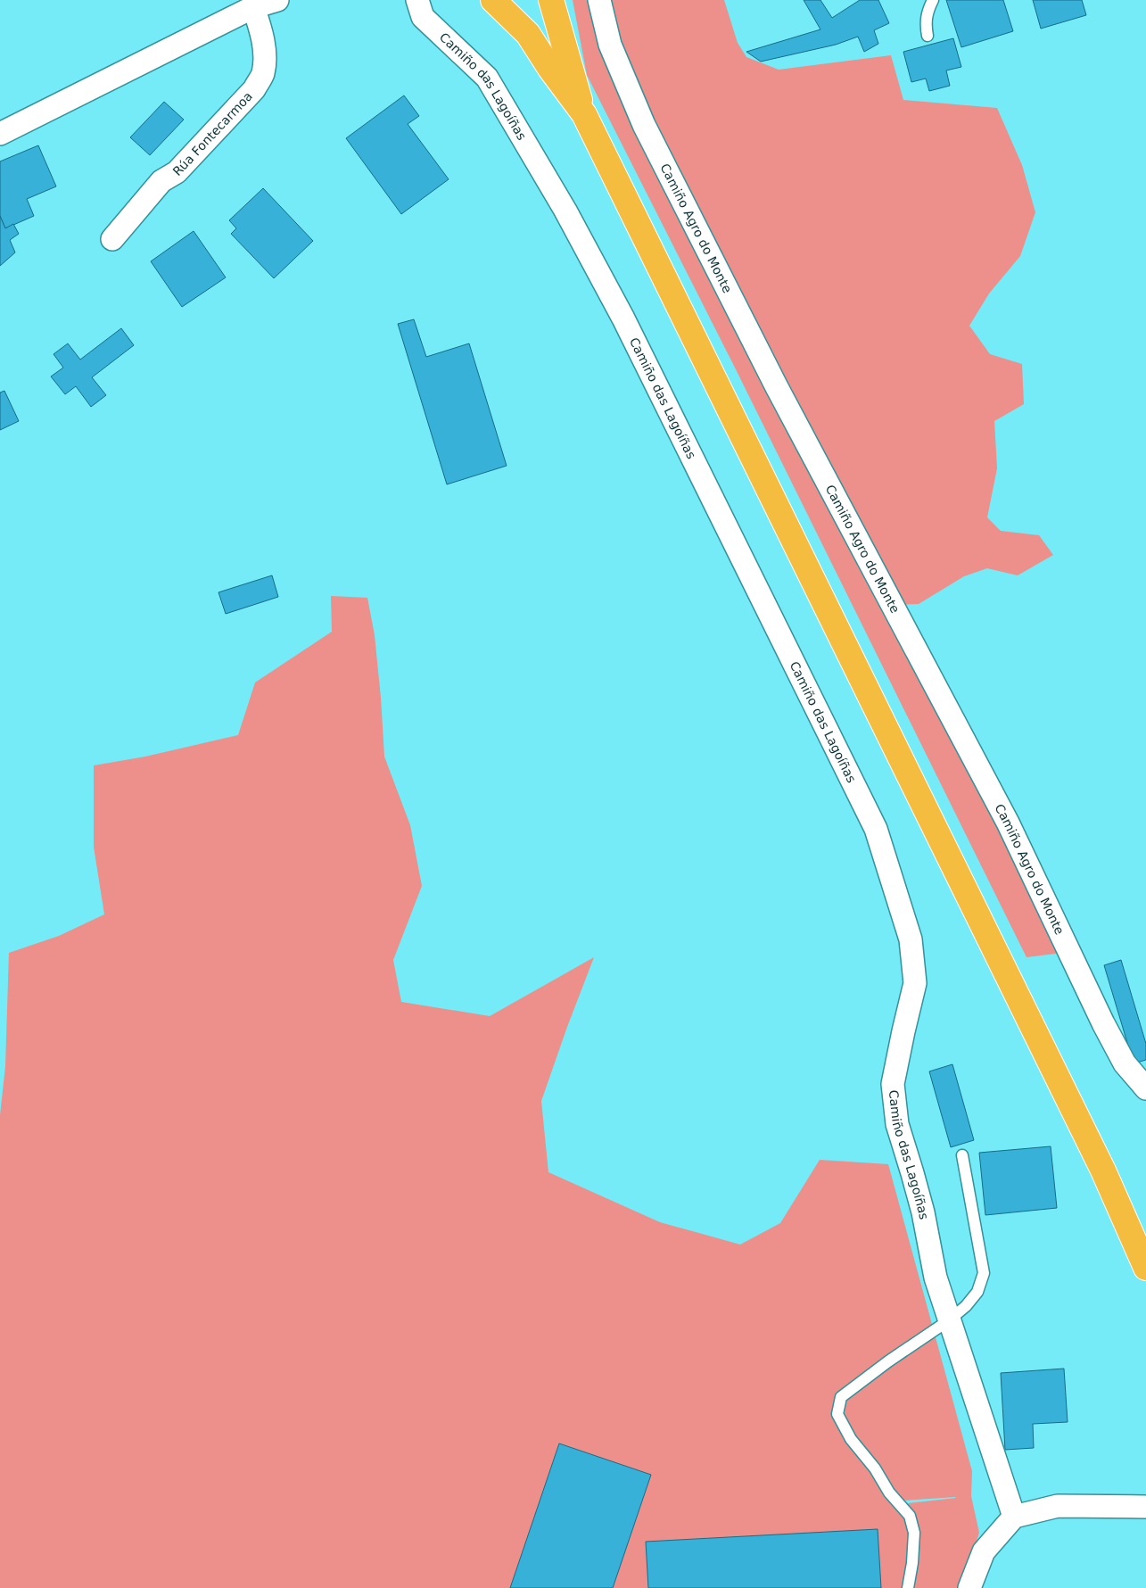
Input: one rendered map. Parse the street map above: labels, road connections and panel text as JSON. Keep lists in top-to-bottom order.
{
  "streets": {
    "street": ["Camiño das Lagoíñas", "Rúa Fontecarmoa", "Camiño Agro do Monte"]
  }
}
